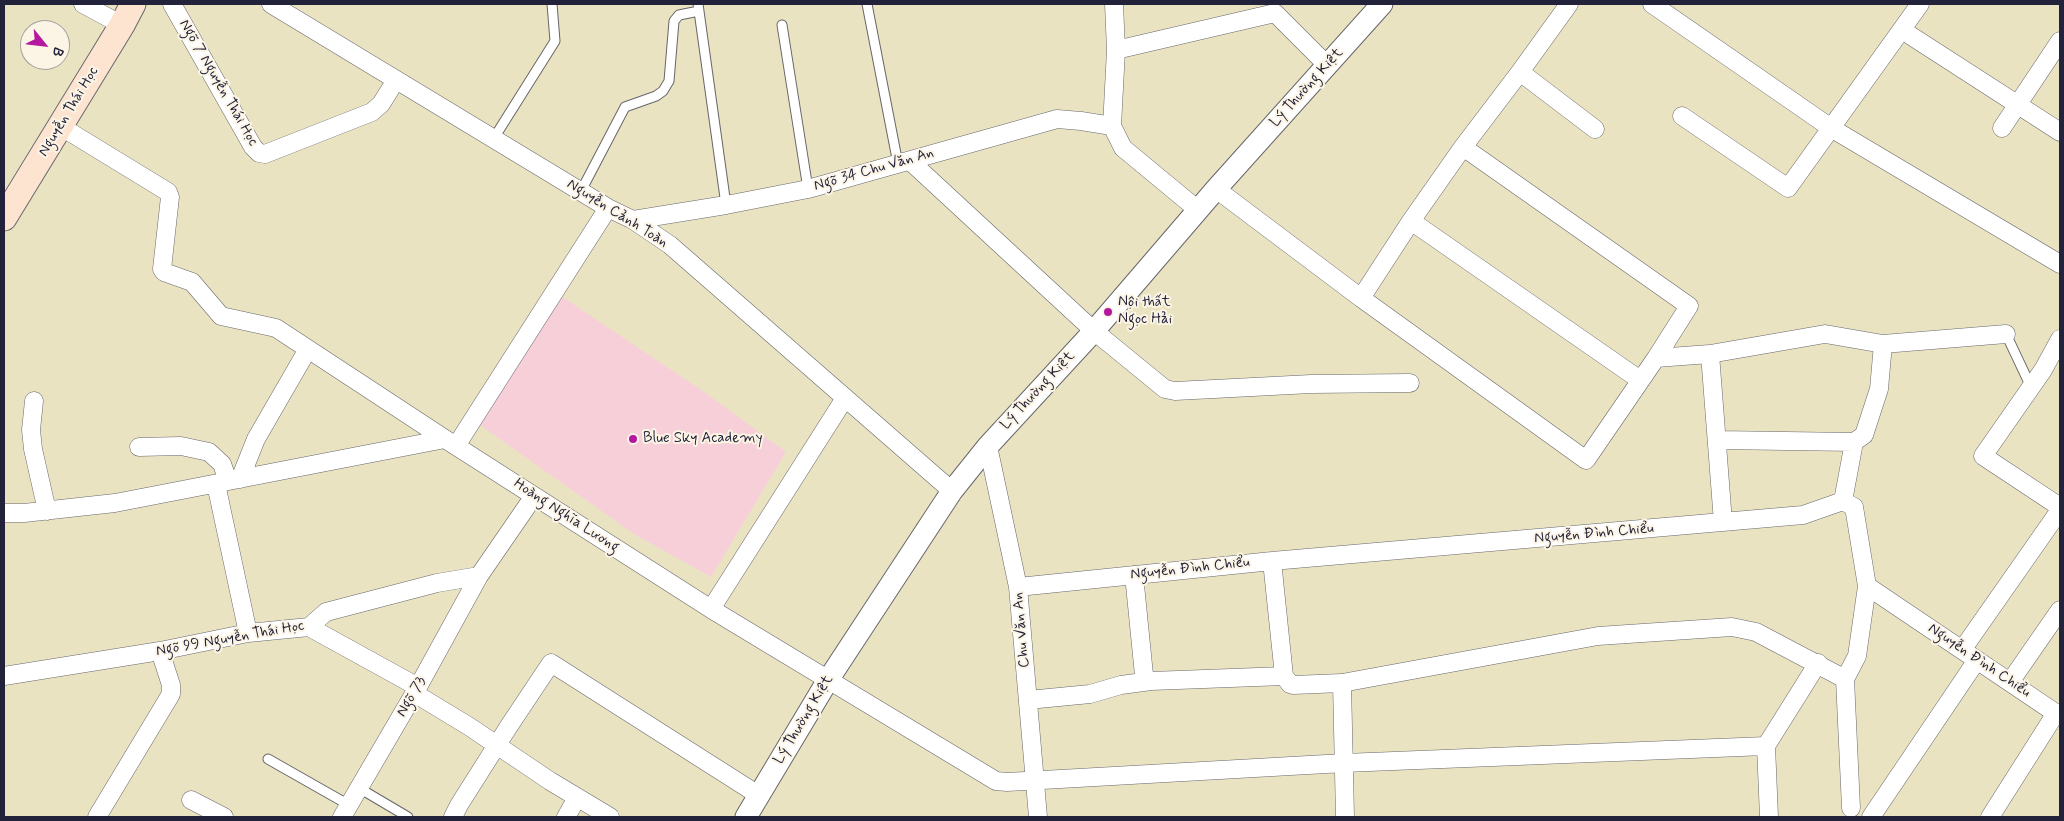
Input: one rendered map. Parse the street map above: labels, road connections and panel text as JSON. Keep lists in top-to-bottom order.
{
  "streets": {
    "main road": ["Nguyễn Thái Học"],
    "street": [
      "Ngõ 7 Nguyễn Thái Học",
      "Lý Thường Kiệt",
      "Ngõ 34 Chu Văn An",
      "Nguyễn Cảnh Toàn",
      "Hoàng Nghĩa Lương",
      "Nguyễn Đình Chiểu",
      "Chu Văn An",
      "Ngõ 99 Nguyễn Thái Học",
      "Ngõ 73"
    ]
  },
  "crossings": [
    ["Ngõ 7 Nguyễn Thái Học", "Nguyễn Cảnh Toàn"],
    ["Lý Thường Kiệt", "Nguyễn Cảnh Toàn"],
    ["Lý Thường Kiệt", "Hoàng Nghĩa Lương"],
    ["Lý Thường Kiệt", "Chu Văn An"],
    ["Nguyễn Thái Học", "Hoàng Nghĩa Lương"],
    ["Ngõ 34 Chu Văn An", "Nguyễn Cảnh Toàn"],
    ["Hoàng Nghĩa Lương", "Chu Văn An"],
    ["Hoàng Nghĩa Lương", "Ngõ 73"],
    ["Nguyễn Đình Chiểu", "Chu Văn An"],
    ["Ngõ 99 Nguyễn Thái Học", "Ngõ 73"]
  ],
  "places": ["Nội thất Ngọc Hải", "Blue Sky Academy"],
  "north": "bottom right"
}
